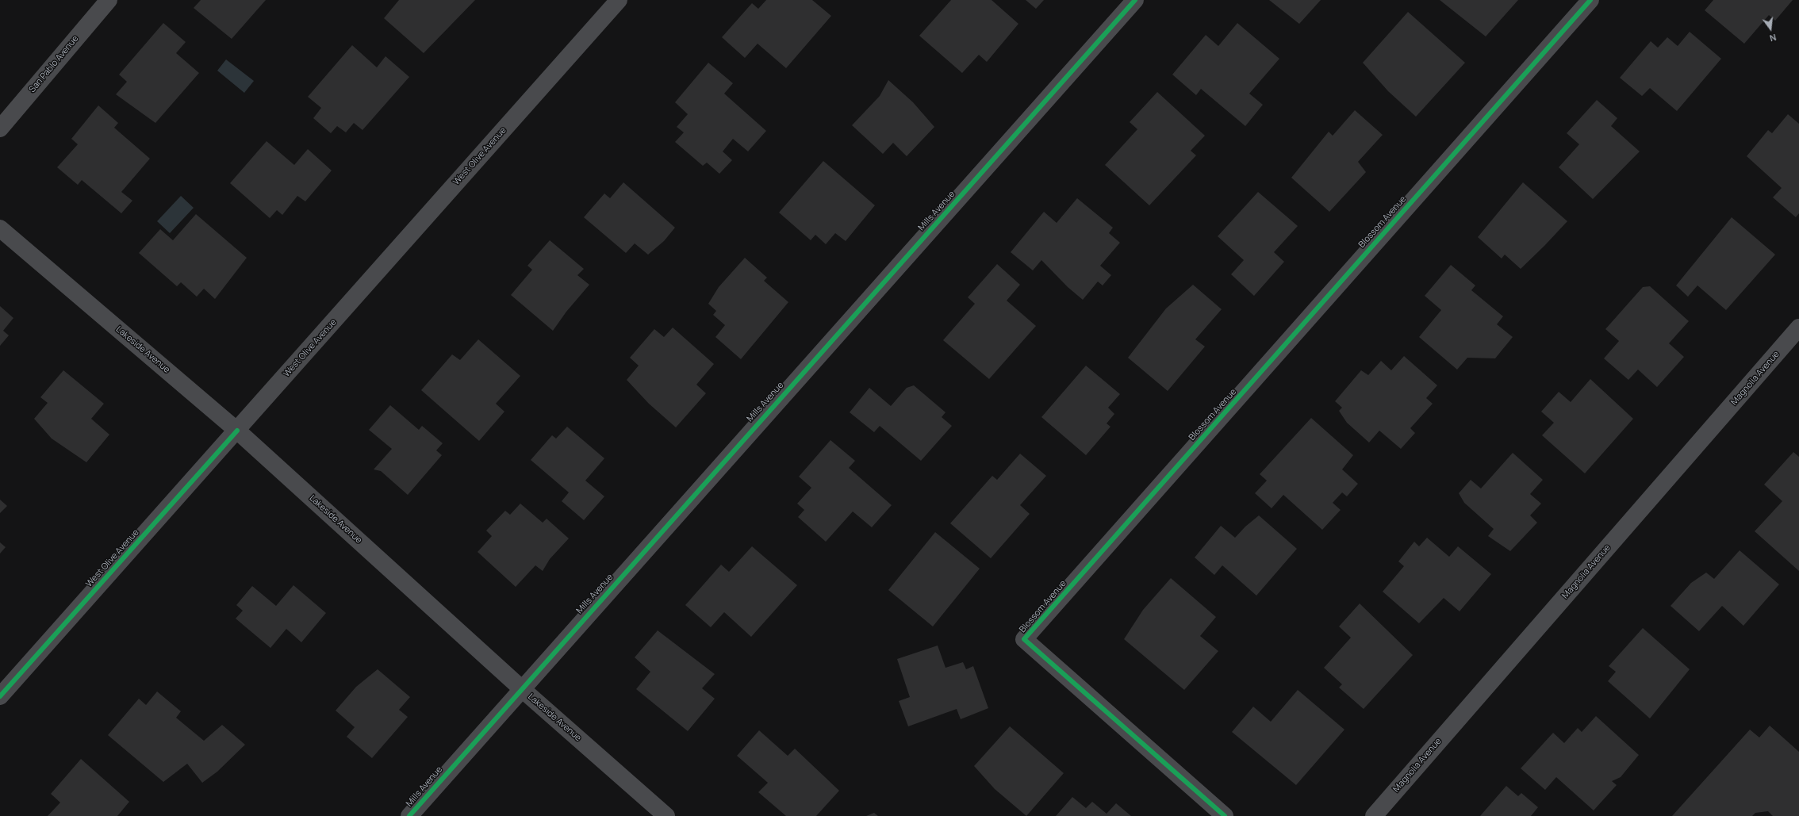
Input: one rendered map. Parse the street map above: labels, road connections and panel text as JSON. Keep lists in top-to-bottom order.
{
  "streets": {
    "street": [
      "San Pablo Avenue",
      "West Olive Avenue",
      "Mills Avenue",
      "Blossom Avenue",
      "Lakeside Avenue",
      "Magnolia Avenue"
    ]
  },
  "crossings": [
    ["West Olive Avenue", "Lakeside Avenue"],
    ["Mills Avenue", "Lakeside Avenue"]
  ],
  "north": "bottom"
}
